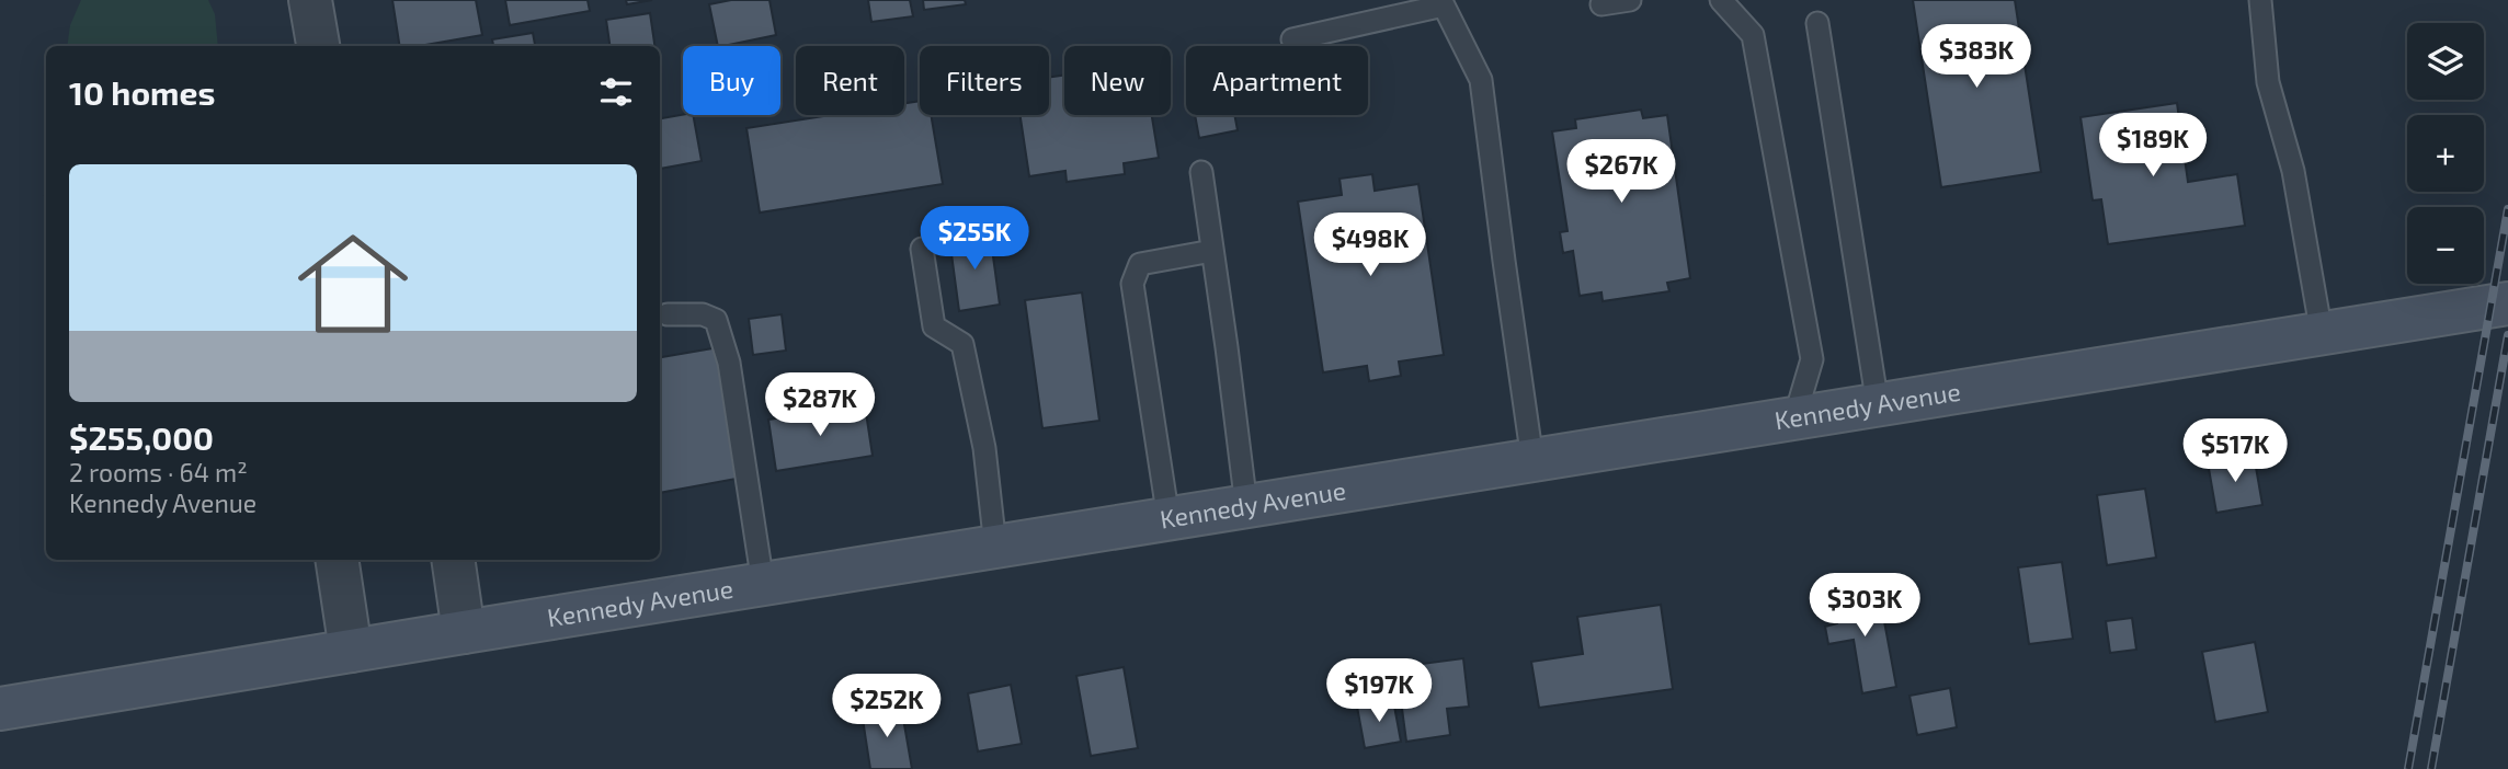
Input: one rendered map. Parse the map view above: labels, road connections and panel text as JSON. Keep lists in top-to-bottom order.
{
  "streets": {
    "street": ["Kennedy Avenue"]
  },
  "page": {
    "map_buttons": ["+", "−"],
    "price": [
      "$383K",
      "$189K",
      "$267K",
      "$255K",
      "$498K",
      "$287K",
      "$517K",
      "$303K",
      "$197K",
      "$252K"
    ],
    "chip": [
      "Buy",
      "Rent",
      "Filters",
      "New",
      "Apartment"
    ],
    "heading": "10 homes",
    "list": [
      {
        "name": "$255,000",
        "note": "2 rooms · 64 m² · Kennedy Avenue"
      }
    ]
  }
}
